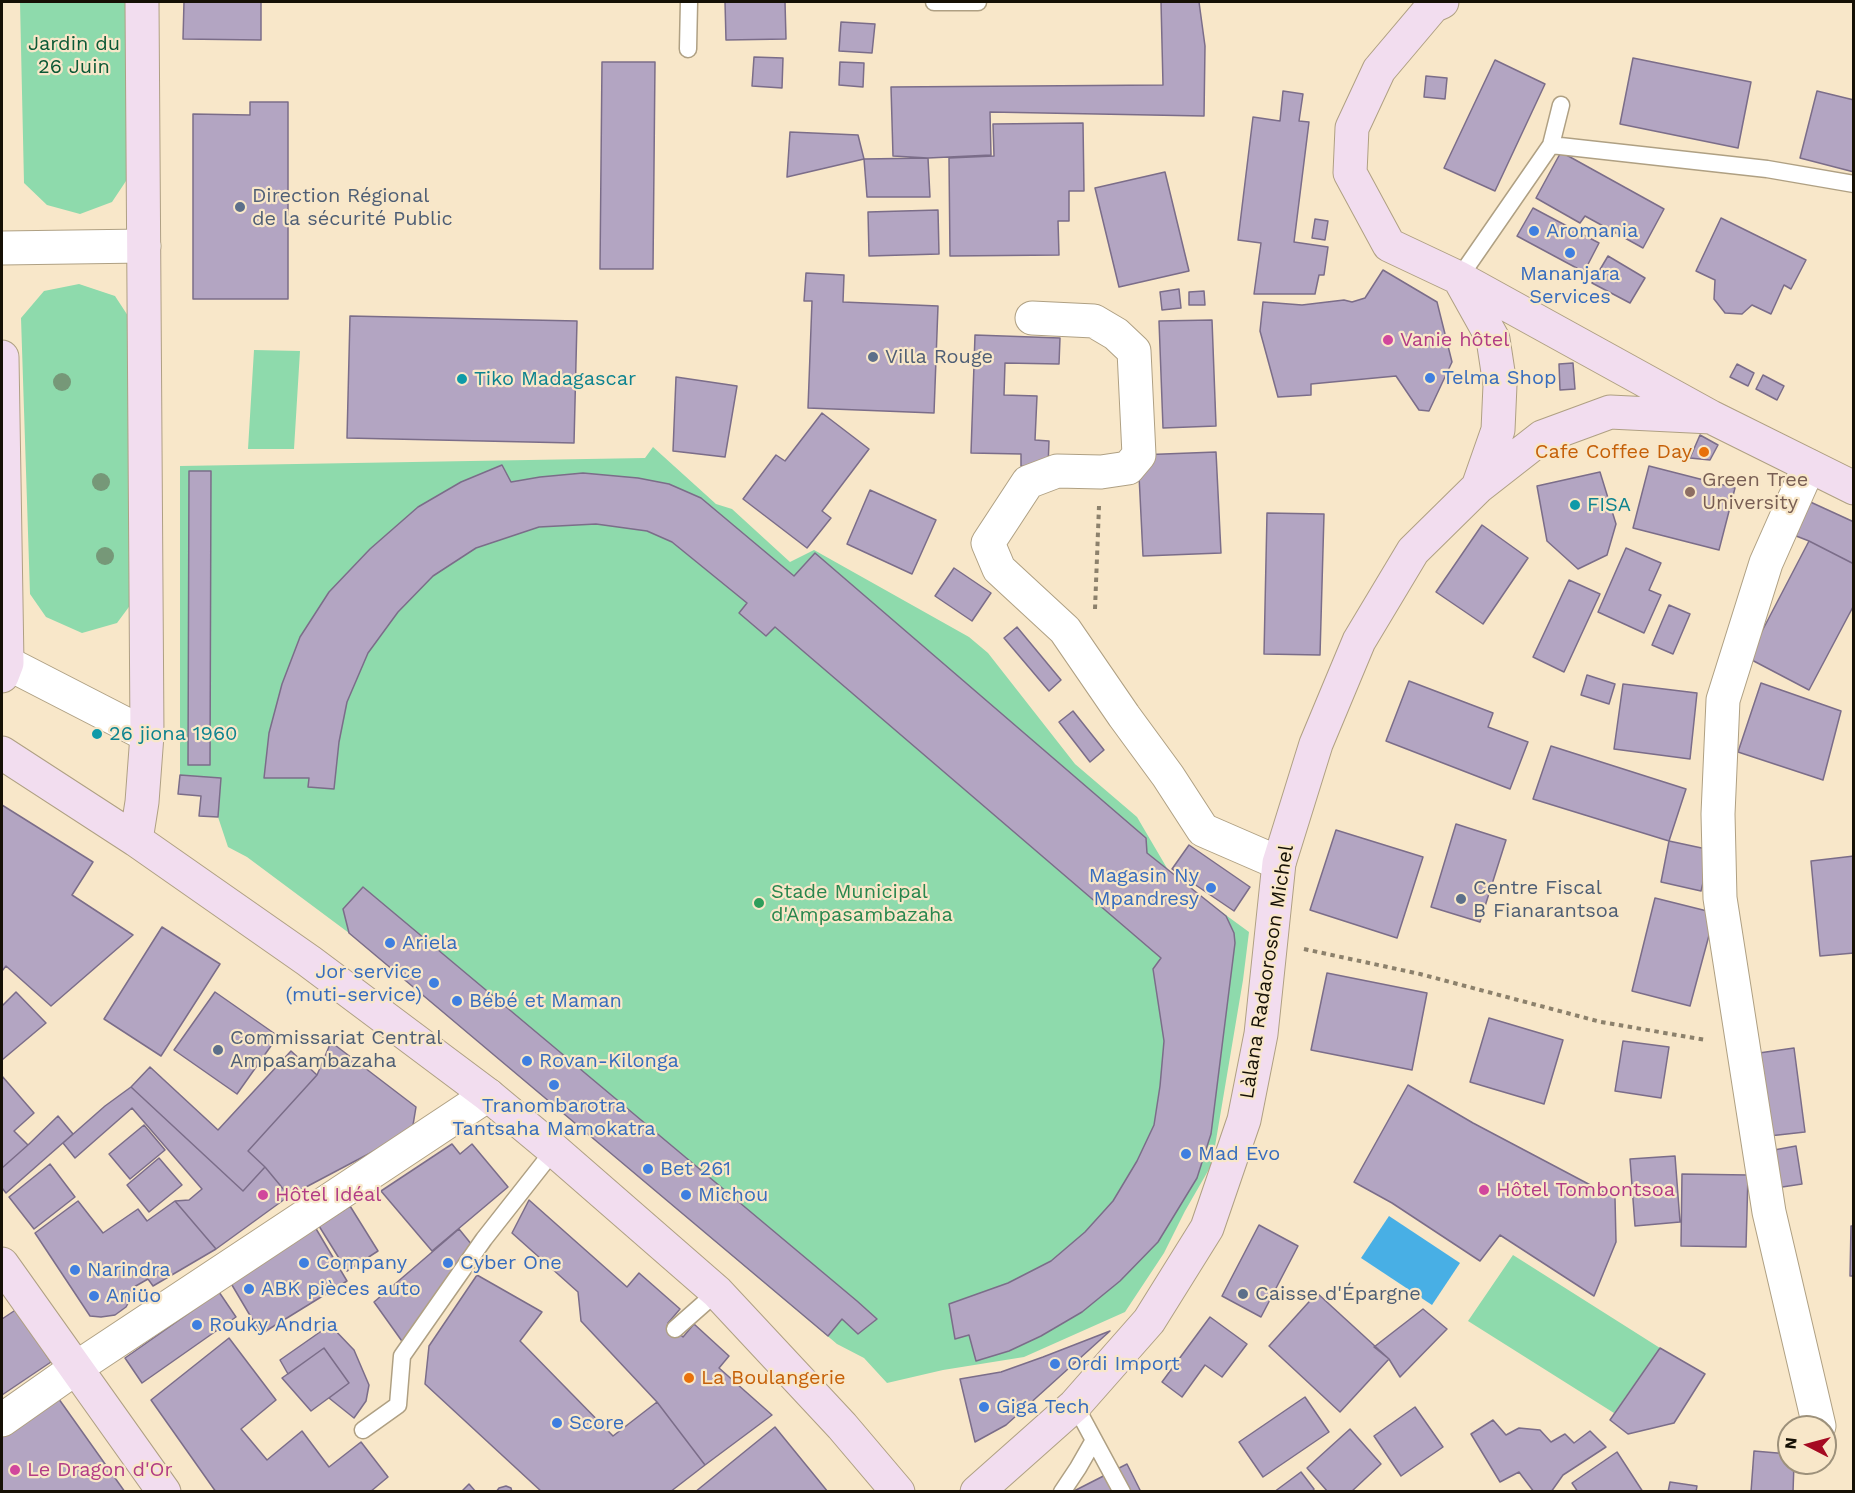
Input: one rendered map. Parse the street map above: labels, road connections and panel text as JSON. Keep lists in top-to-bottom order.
{
  "streets": {
    "street": ["Làlana Radaoroson Michel"]
  },
  "parks": ["Jardin du 26 Juin"],
  "places": [
    "Direction Régional de la sécurité Public",
    "Aromania",
    "Mananjara Services",
    "Vanie hôtel",
    "Villa Rouge",
    "Telma Shop",
    "Tiko Madagascar",
    "Cafe Coffee Day",
    "Green Tree University",
    "FISA",
    "26 jiona 1960",
    "Magasin Ny Mpandresy",
    "Centre Fiscal B Fianarantsoa",
    "Stade Municipal d'Ampasambazaha",
    "Ariela",
    "Jor service (muti-service)",
    "Bébé et Maman",
    "Commissariat Central Ampasambazaha",
    "Rovan-Kilonga",
    "Tranombarotra Tantsaha Mamokatra",
    "Mad Evo",
    "Bet 261",
    "Hôtel Tombontsoa",
    "Hôtel Idéal",
    "Michou",
    "Company",
    "Cyber One",
    "Narindra",
    "ABK pièces auto",
    "Caisse d'Épargne",
    "Aniüo",
    "Rouky Andria",
    "Ordi Import",
    "La Boulangerie",
    "Giga Tech",
    "Score",
    "Le Dragon d'Or"
  ],
  "north": "left"
}
